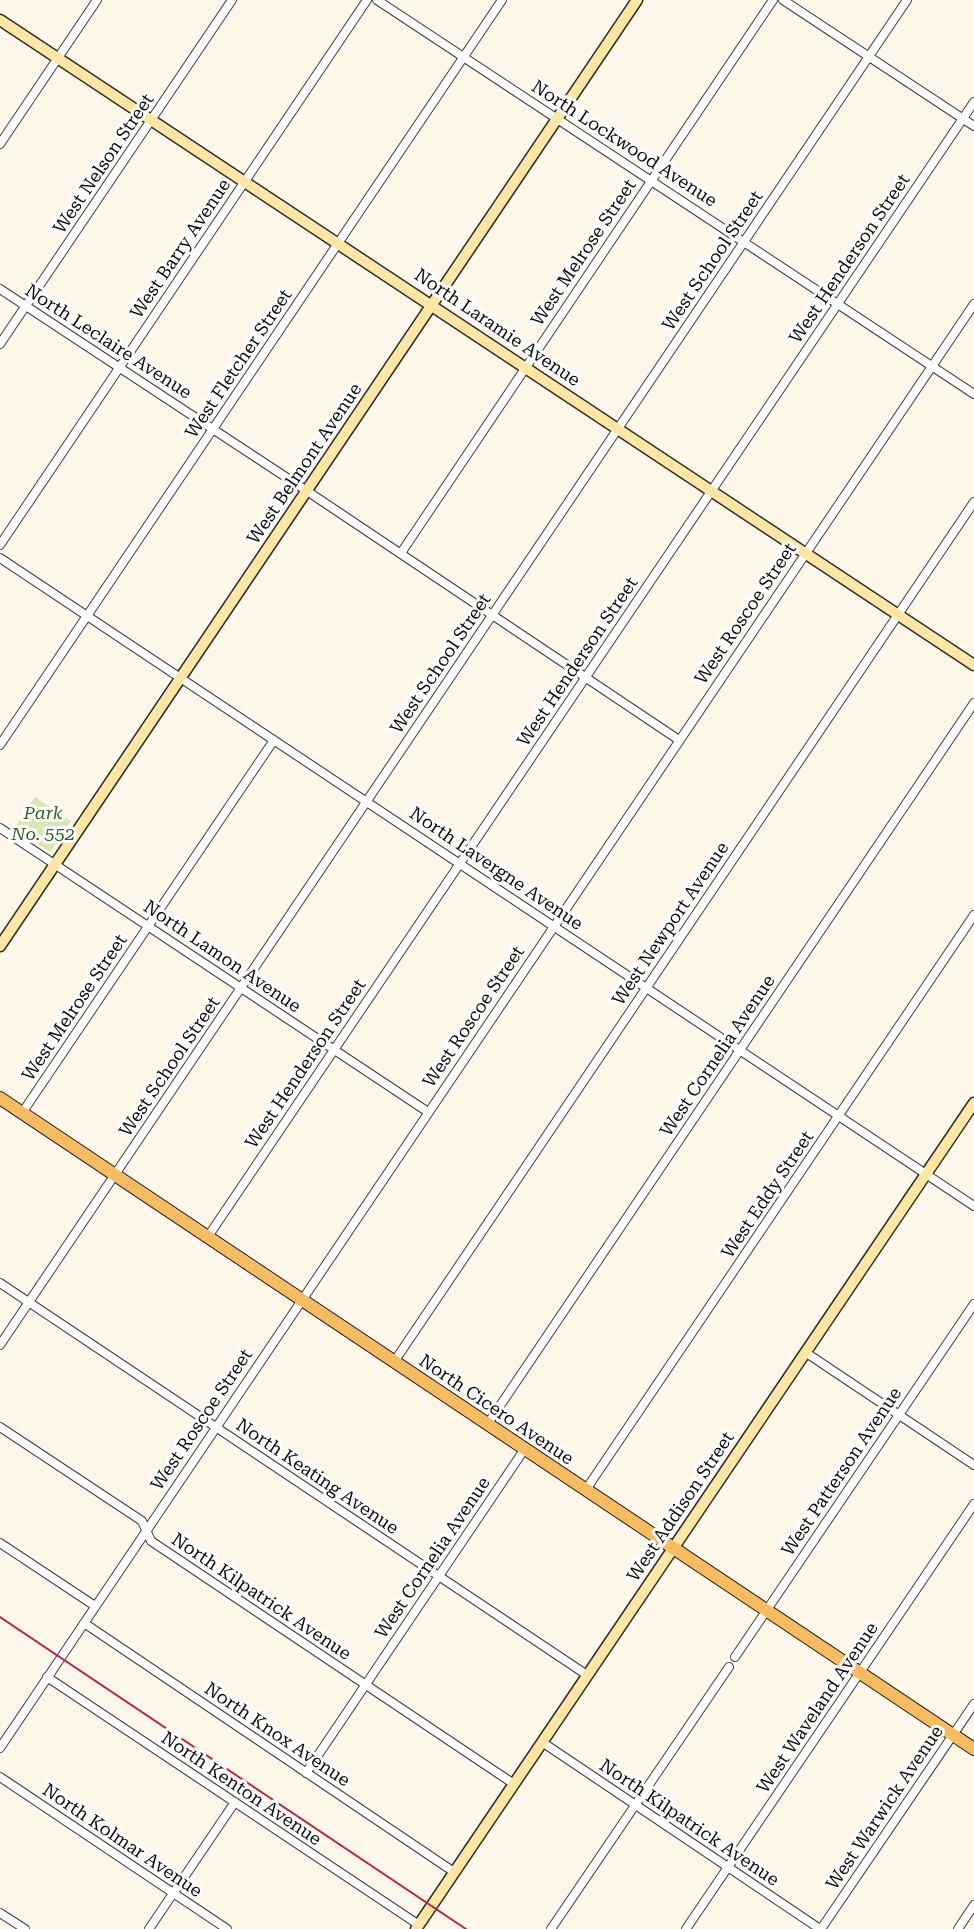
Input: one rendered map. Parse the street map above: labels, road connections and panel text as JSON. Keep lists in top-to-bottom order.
{
  "streets": {
    "main road": ["North Cicero Avenue"],
    "street": [
      "North Lockwood Avenue",
      "West Nelson Street",
      "West Barry Avenue",
      "West Melrose Street",
      "West Henderson Street",
      "West School Street",
      "North Laramie Avenue",
      "North Leclaire Avenue",
      "West Fletcher Street",
      "West Belmont Avenue",
      "West Roscoe Street",
      "North Lavergne Avenue",
      "West Newport Avenue",
      "North Lamon Avenue",
      "West Cornelia Avenue",
      "West Eddy Street",
      "West Patterson Avenue",
      "North Keating Avenue",
      "West Addison Street",
      "North Kilpatrick Avenue",
      "West Waveland Avenue",
      "North Knox Avenue",
      "North Kenton Avenue",
      "West Warwick Avenue",
      "North Kolmar Avenue"
    ]
  },
  "crossings": [
    ["North Lockwood Avenue", "West Melrose Street"],
    ["North Lockwood Avenue", "West Henderson Street"],
    ["North Lockwood Avenue", "West School Street"],
    ["North Lockwood Avenue", "West Fletcher Street"],
    ["North Lockwood Avenue", "West Belmont Avenue"],
    ["North Lockwood Avenue", "West Roscoe Street"],
    ["West Nelson Street", "North Laramie Avenue"],
    ["West Nelson Street", "North Leclaire Avenue"],
    ["West Barry Avenue", "North Laramie Avenue"],
    ["West Barry Avenue", "North Leclaire Avenue"],
    ["West Melrose Street", "North Laramie Avenue"],
    ["West Melrose Street", "North Leclaire Avenue"],
    ["West Melrose Street", "North Lavergne Avenue"],
    ["West Melrose Street", "North Lamon Avenue"],
    ["West Melrose Street", "North Cicero Avenue"],
    ["West Henderson Street", "North Laramie Avenue"],
    ["West Henderson Street", "North Leclaire Avenue"],
    ["West Henderson Street", "North Lavergne Avenue"],
    ["West Henderson Street", "North Lamon Avenue"],
    ["West Henderson Street", "North Cicero Avenue"],
    ["West School Street", "North Laramie Avenue"],
    ["West School Street", "North Leclaire Avenue"],
    ["West School Street", "North Lavergne Avenue"],
    ["West School Street", "North Lamon Avenue"],
    ["West School Street", "North Cicero Avenue"],
    ["West School Street", "North Keating Avenue"],
    ["North Laramie Avenue", "West Fletcher Street"],
    ["North Laramie Avenue", "West Belmont Avenue"],
    ["North Laramie Avenue", "West Roscoe Street"],
    ["North Laramie Avenue", "West Newport Avenue"],
    ["North Leclaire Avenue", "West Fletcher Street"],
    ["North Leclaire Avenue", "West Belmont Avenue"],
    ["North Leclaire Avenue", "West Roscoe Street"],
    ["West Fletcher Street", "North Lavergne Avenue"],
    ["West Belmont Avenue", "North Lavergne Avenue"],
    ["West Belmont Avenue", "North Lamon Avenue"],
    ["West Roscoe Street", "North Lavergne Avenue"],
    ["West Roscoe Street", "North Lamon Avenue"],
    ["West Roscoe Street", "North Cicero Avenue"],
    ["West Roscoe Street", "North Keating Avenue"],
    ["West Roscoe Street", "North Kilpatrick Avenue"],
    ["West Roscoe Street", "North Knox Avenue"],
    ["West Roscoe Street", "North Kenton Avenue"],
    ["North Lavergne Avenue", "West Newport Avenue"],
    ["North Lavergne Avenue", "West Cornelia Avenue"],
    ["North Lavergne Avenue", "West Eddy Street"],
    ["North Lavergne Avenue", "West Addison Street"],
    ["West Newport Avenue", "North Cicero Avenue"],
    ["West Cornelia Avenue", "North Cicero Avenue"],
    ["West Cornelia Avenue", "North Keating Avenue"],
    ["West Cornelia Avenue", "North Kilpatrick Avenue"],
    ["West Cornelia Avenue", "North Knox Avenue"],
    ["West Eddy Street", "North Cicero Avenue"],
    ["North Cicero Avenue", "West Patterson Avenue"],
    ["North Cicero Avenue", "West Addison Street"],
    ["North Cicero Avenue", "West Waveland Avenue"],
    ["North Cicero Avenue", "West Warwick Avenue"],
    ["North Keating Avenue", "West Addison Street"],
    ["West Addison Street", "North Kilpatrick Avenue"],
    ["West Addison Street", "North Knox Avenue"],
    ["West Addison Street", "North Kenton Avenue"],
    ["North Kilpatrick Avenue", "West Waveland Avenue"],
    ["North Kilpatrick Avenue", "West Warwick Avenue"]
  ],
  "parks": ["Park No. 552"]
}
